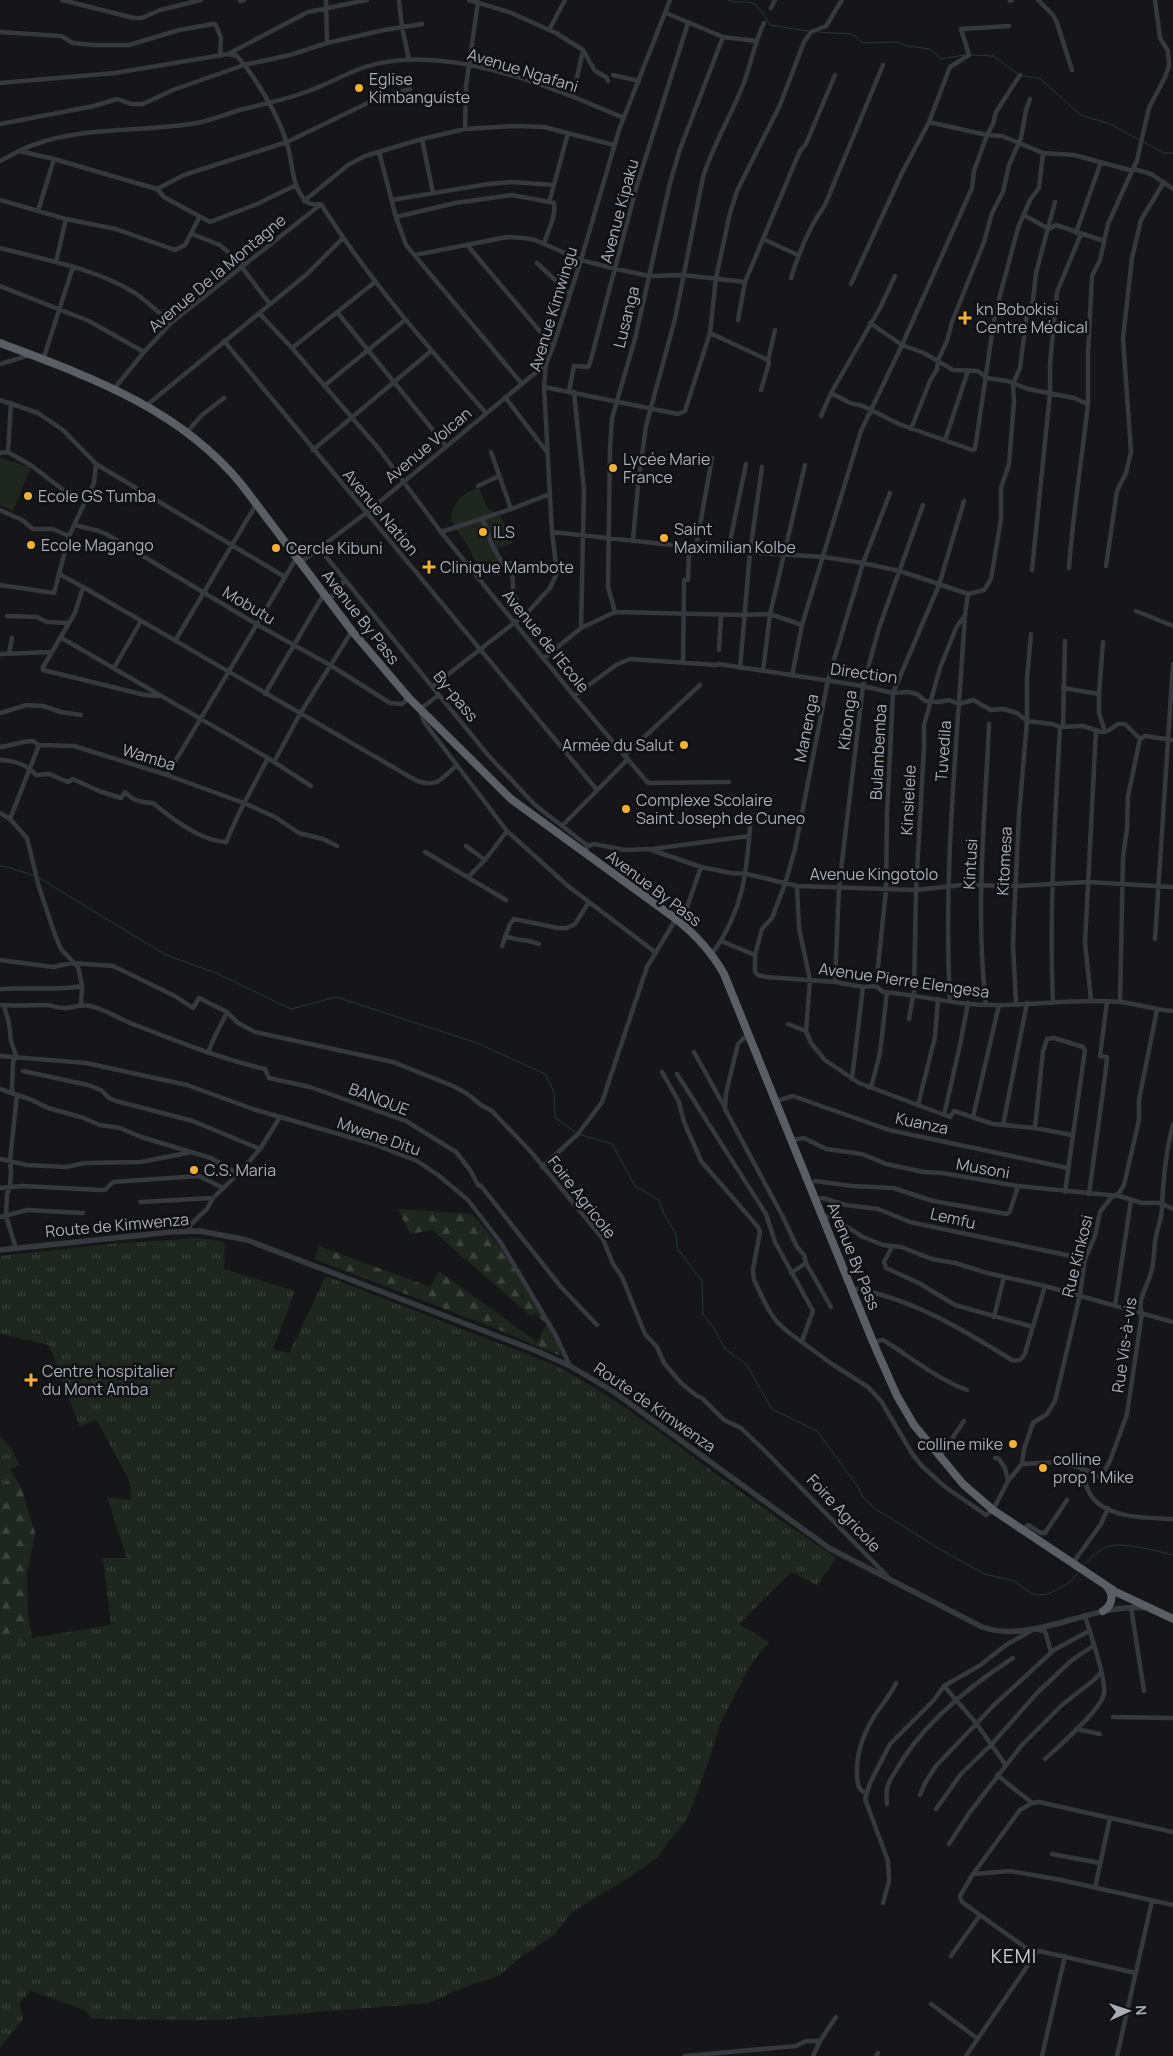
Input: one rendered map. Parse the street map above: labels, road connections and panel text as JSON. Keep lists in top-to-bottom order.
{
  "streets": {
    "highway": ["Avenue By Pass"],
    "street": [
      "Avenue Ngafani",
      "Avenue Kipaku",
      "Avenue De la Montagne",
      "Avenue Kimwingu",
      "Lusanga",
      "Avenue Volcan",
      "Avenue Nation",
      "Mobutu",
      "Avenue de l'Ecole",
      "Direction",
      "By-pass",
      "Kibonga",
      "Manenga",
      "Tuvedila",
      "Bulambemba",
      "Wamba",
      "Kinsielele",
      "Kitomesa",
      "Kintusi",
      "Avenue Kingotolo",
      "Avenue Pierre Elengesa",
      "BANQUE",
      "Kuanza",
      "Mwene Ditu",
      "Musoni",
      "Foire Agricole",
      "Lemfu",
      "Route de Kimwenza",
      "Rue Kinkosi",
      "Rue Vis-à-vis"
    ]
  },
  "crossings": [
    ["Avenue Ngafani", "Avenue Kimwingu"],
    ["Avenue De la Montagne", "Avenue By Pass"],
    ["Avenue Kimwingu", "Avenue Volcan"],
    ["Avenue Kimwingu", "Avenue Nation"],
    ["Avenue Kimwingu", "Avenue de l'Ecole"],
    ["Avenue Kimwingu", "By-pass"],
    ["Avenue Volcan", "Avenue Nation"],
    ["Avenue Volcan", "Avenue By Pass"],
    ["Avenue Volcan", "Avenue de l'Ecole"],
    ["Avenue Volcan", "By-pass"],
    ["Mobutu", "Avenue By Pass"],
    ["Avenue By Pass", "By-pass"],
    ["Avenue By Pass", "Avenue Kingotolo"],
    ["Avenue By Pass", "Kuanza"],
    ["Avenue By Pass", "Musoni"],
    ["Avenue By Pass", "Lemfu"],
    ["Avenue By Pass", "Route de Kimwenza"],
    ["Avenue de l'Ecole", "Direction"],
    ["Direction", "Kibonga"],
    ["Direction", "Manenga"],
    ["Direction", "Tuvedila"],
    ["Direction", "Bulambemba"],
    ["Direction", "Kinsielele"],
    ["Direction", "Kitomesa"],
    ["By-pass", "Avenue Kingotolo"],
    ["Kibonga", "Avenue Kingotolo"],
    ["Kibonga", "Avenue Pierre Elengesa"],
    ["Manenga", "Avenue Kingotolo"],
    ["Manenga", "Avenue Pierre Elengesa"],
    ["Tuvedila", "Kinsielele"],
    ["Tuvedila", "Avenue Kingotolo"],
    ["Tuvedila", "Avenue Pierre Elengesa"],
    ["Bulambemba", "Avenue Kingotolo"],
    ["Bulambemba", "Avenue Pierre Elengesa"],
    ["Kinsielele", "Avenue Kingotolo"],
    ["Kinsielele", "Avenue Pierre Elengesa"],
    ["Kitomesa", "Avenue Kingotolo"],
    ["Kitomesa", "Avenue Pierre Elengesa"],
    ["Kintusi", "Avenue Kingotolo"],
    ["Kintusi", "Avenue Pierre Elengesa"],
    ["Avenue Pierre Elengesa", "Rue Kinkosi"],
    ["Mwene Ditu", "Route de Kimwenza"],
    ["Musoni", "Rue Kinkosi"],
    ["Musoni", "Rue Vis-à-vis"],
    ["Foire Agricole", "Route de Kimwenza"],
    ["Lemfu", "Rue Kinkosi"]
  ],
  "districts": ["KEMI"],
  "places": {
    "other": [
      "Eglise Kimbanguiste",
      "Lycée Marie France",
      "Ecole GS Tumba",
      "ILS",
      "Saint Maximilian Kolbe",
      "Ecole Magango",
      "Cercle Kibuni",
      "Armée du Salut",
      "Complexe Scolaire Saint Joseph de Cuneo",
      "C.S. Maria",
      "colline mike",
      "colline prop 1 Mike"
    ],
    "health": ["kn Bobokisi Centre Médical", "Clinique Mambote", "Centre hospitalier du Mont Amba"]
  },
  "north": "right"
}
